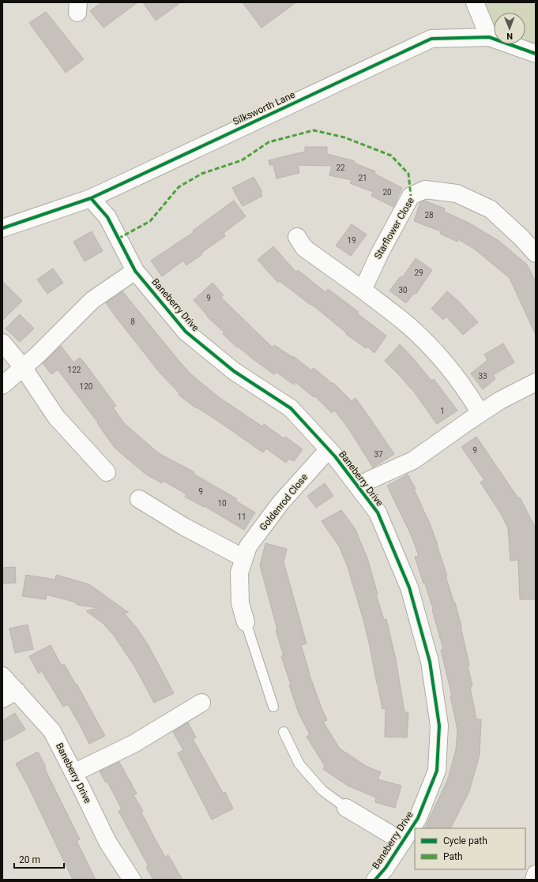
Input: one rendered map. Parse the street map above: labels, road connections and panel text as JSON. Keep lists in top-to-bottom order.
{
  "streets": {
    "street": [
      "Silksworth Lane",
      "Starflower Close",
      "Baneberry Drive",
      "Goldenrod Close"
    ]
  },
  "crossings": [
    ["Silksworth Lane", "Baneberry Drive"],
    ["Baneberry Drive", "Goldenrod Close"]
  ],
  "house_numbers": [
    "22",
    "21",
    "20",
    "28",
    "19",
    "29",
    "30",
    "9",
    "8",
    "122",
    "33",
    "120",
    "1",
    "9",
    "37",
    "9",
    "10",
    "11"
  ],
  "legend": ["Cycle path", "Path"],
  "scale_bar": "20 m",
  "north": "bottom"
}
